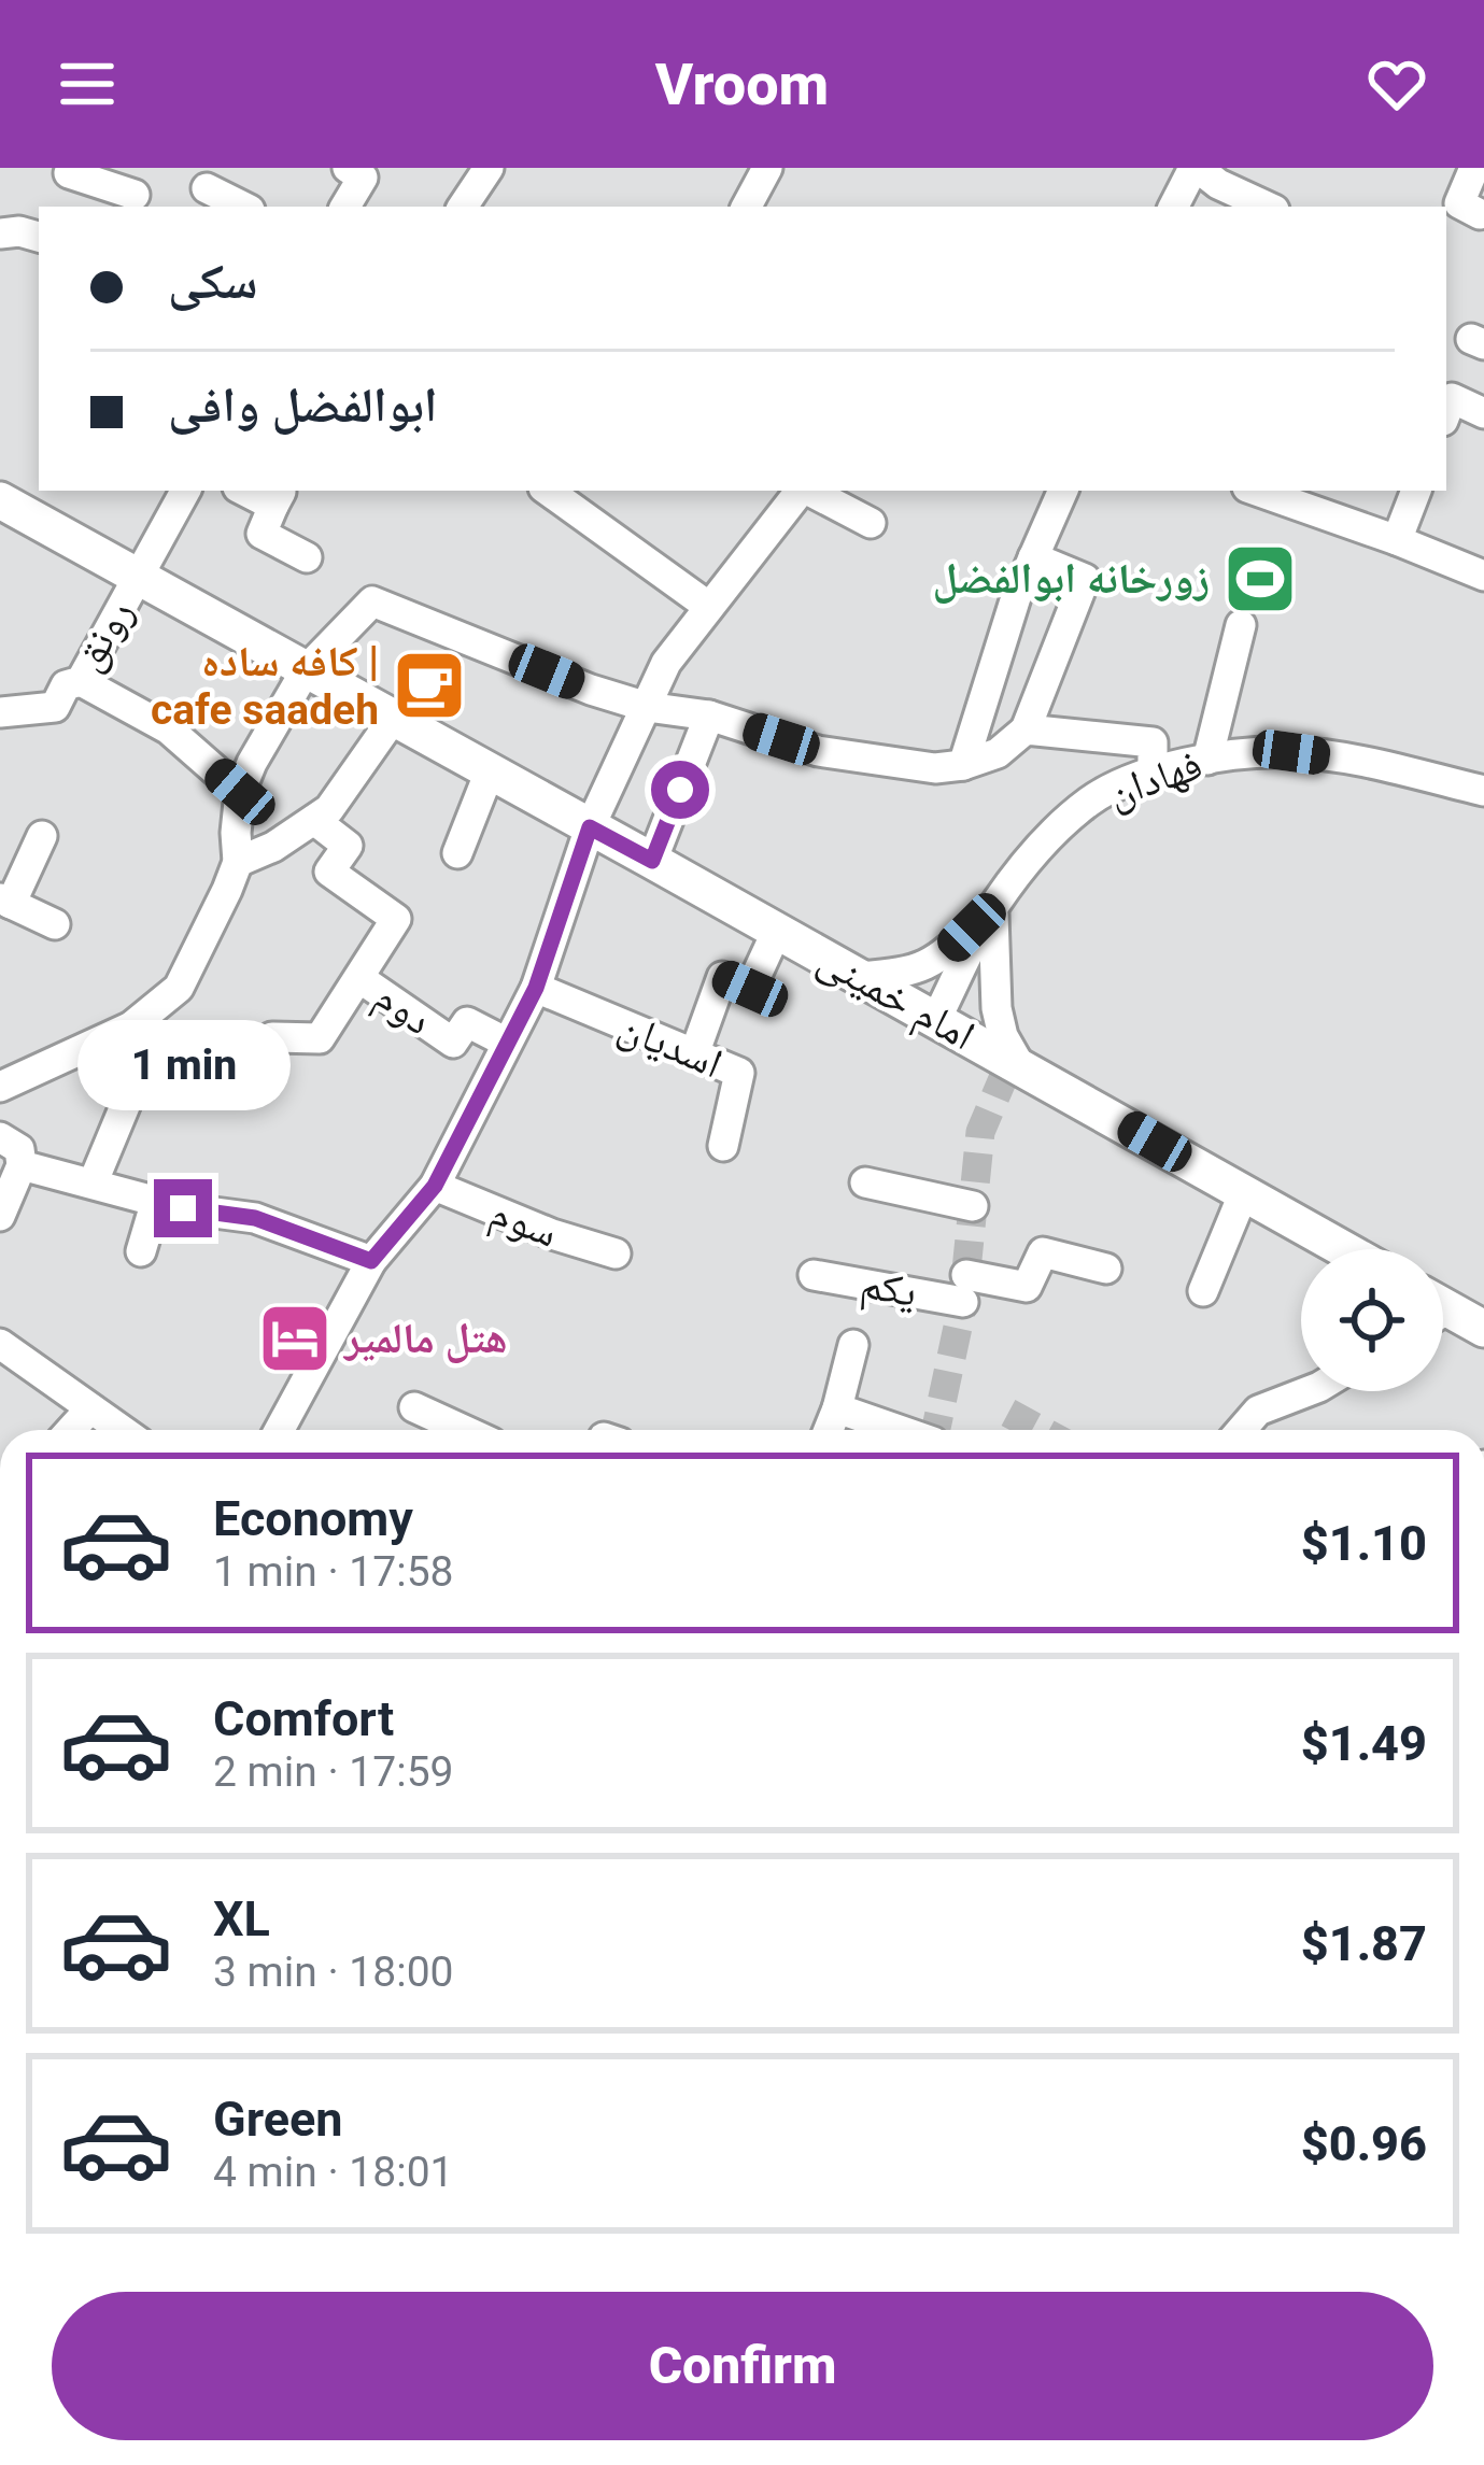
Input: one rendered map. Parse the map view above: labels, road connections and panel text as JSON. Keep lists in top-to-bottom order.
{
  "streets": {
    "main road": ["امام خمینی"],
    "street": [
      "رونق",
      "فهادان",
      "دوم",
      "اسدیان",
      "سوم",
      "یکم"
    ]
  },
  "crossings": [
    ["رونق", "امام خمینی"],
    ["فهادان", "امام خمینی"]
  ],
  "places": {
    "sports": ["زورخانه ابوالفضل"],
    "cafe": ["کافه ساده | cafe saadeh"],
    "hotel": ["هتل مالمير"]
  },
  "page": {
    "header": "Vroom",
    "banner": ["سکی", "ابوالفضل وافی"],
    "bubble": "1 min",
    "list": [
      {
        "name": "Economy",
        "note": "1 min · 17:58",
        "value": "$1.10"
      },
      {
        "name": "Comfort",
        "note": "2 min · 17:59",
        "value": "$1.49"
      },
      {
        "name": "XL",
        "note": "3 min · 18:00",
        "value": "$1.87"
      },
      {
        "name": "Green",
        "note": "4 min · 18:01",
        "value": "$0.96"
      }
    ],
    "buttons": "Confirm"
  }
}
